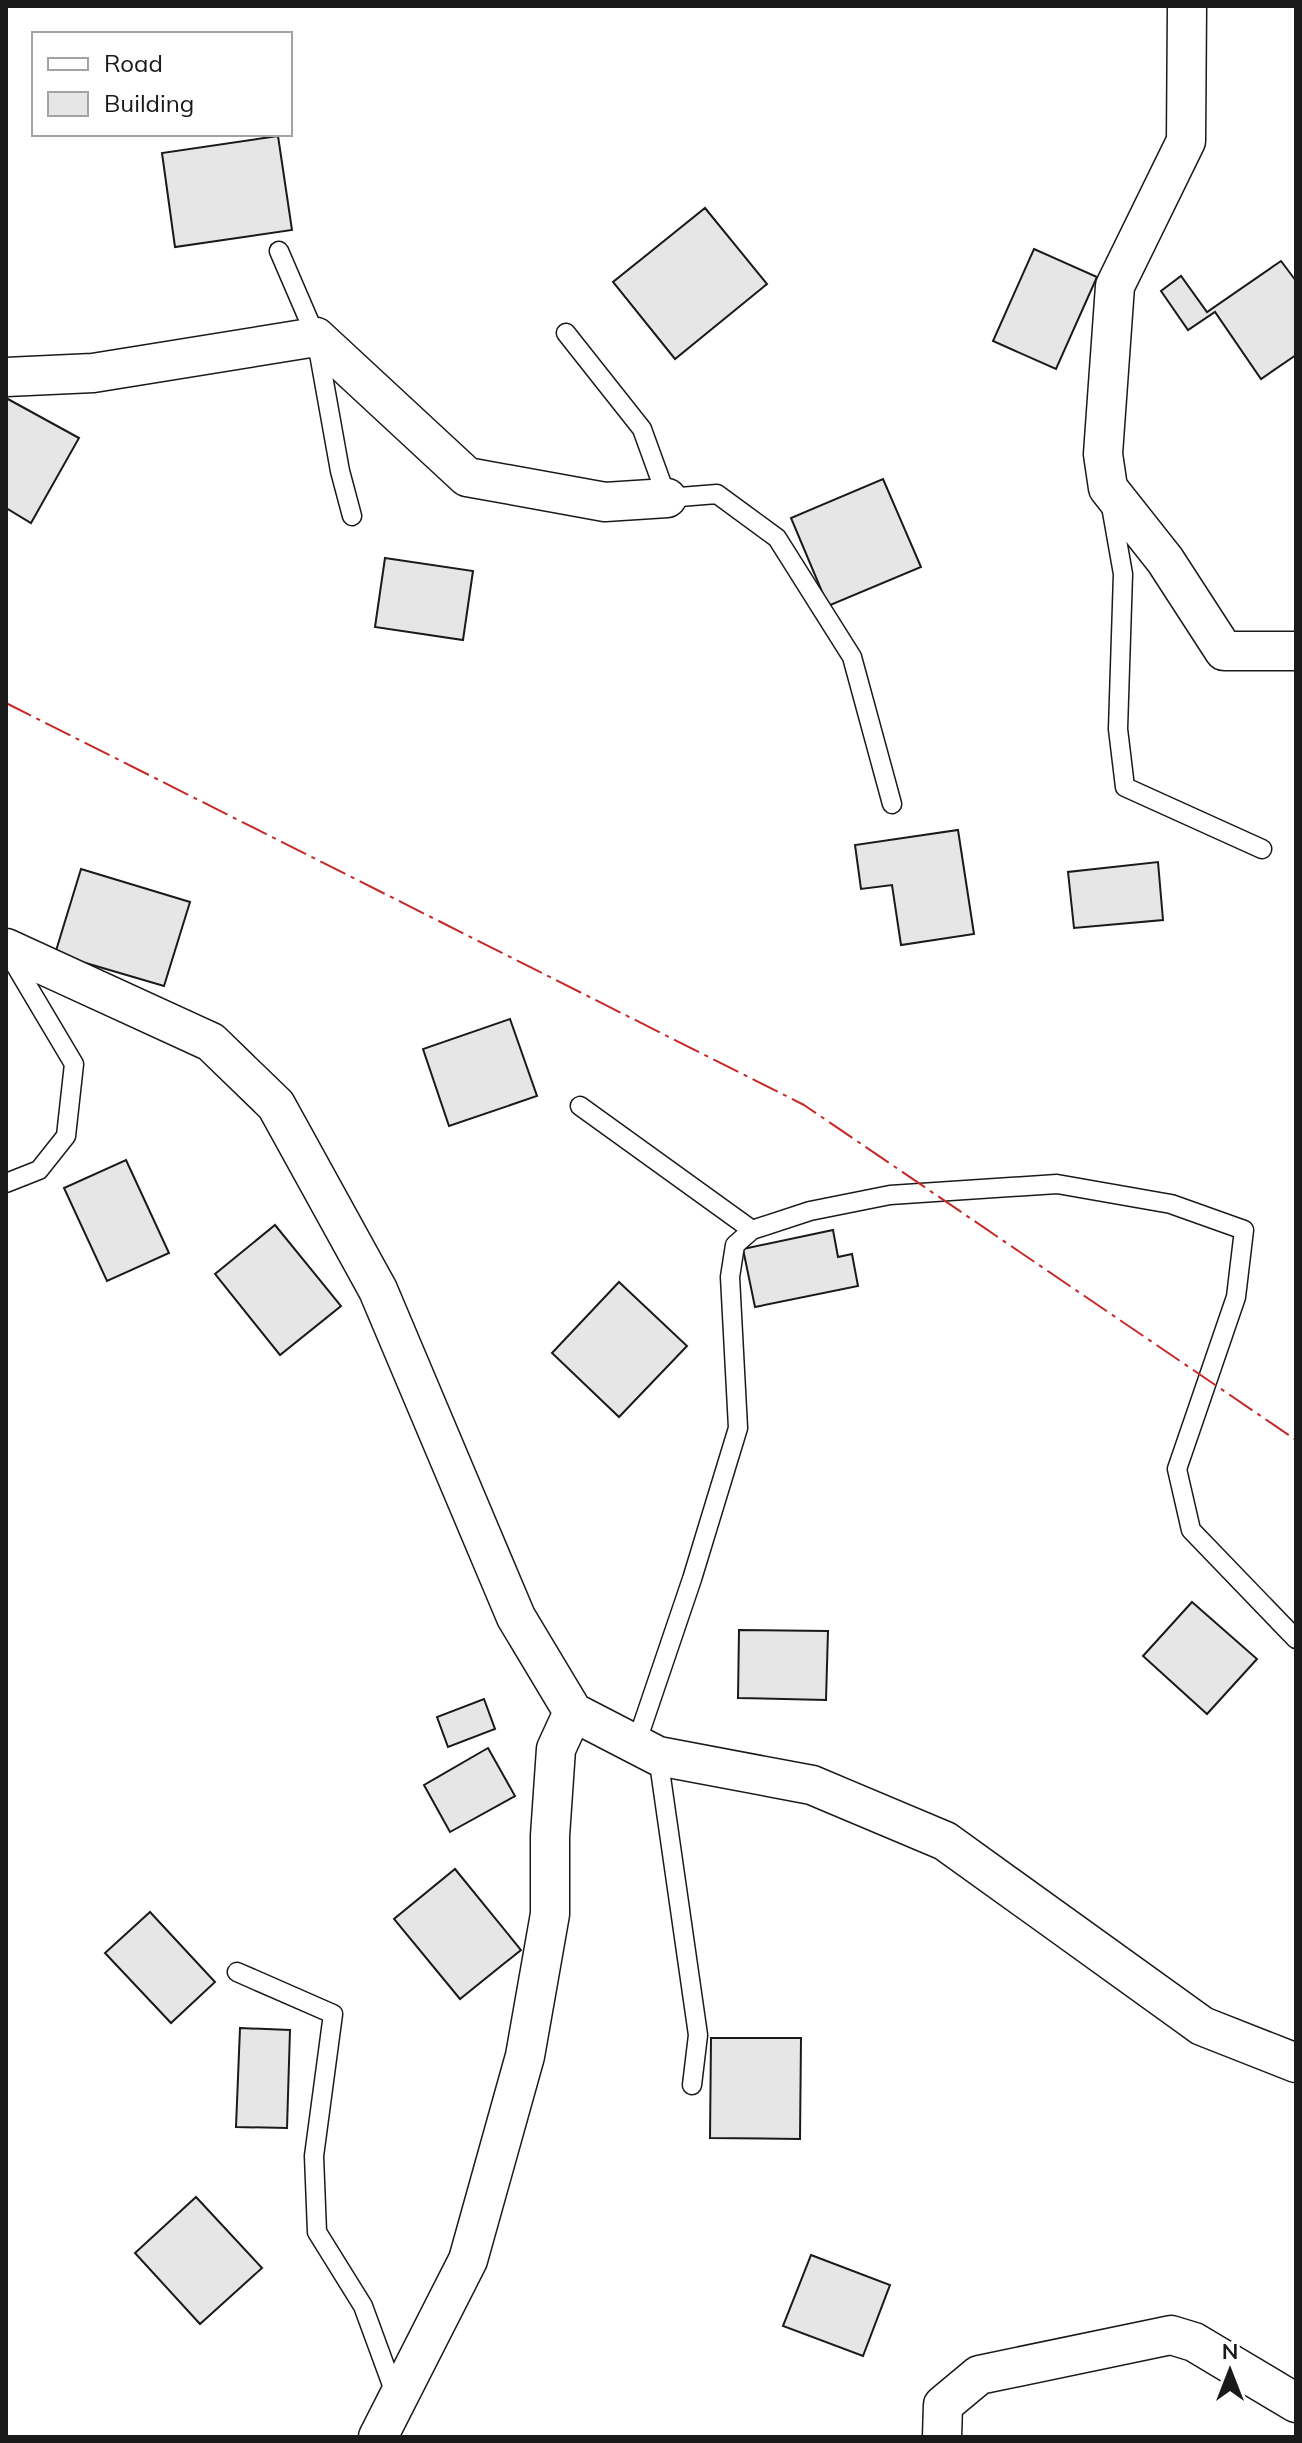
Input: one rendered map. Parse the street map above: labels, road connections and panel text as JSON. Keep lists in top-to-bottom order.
{
  "legend": ["Road", "Building"],
  "north": "top"
}
